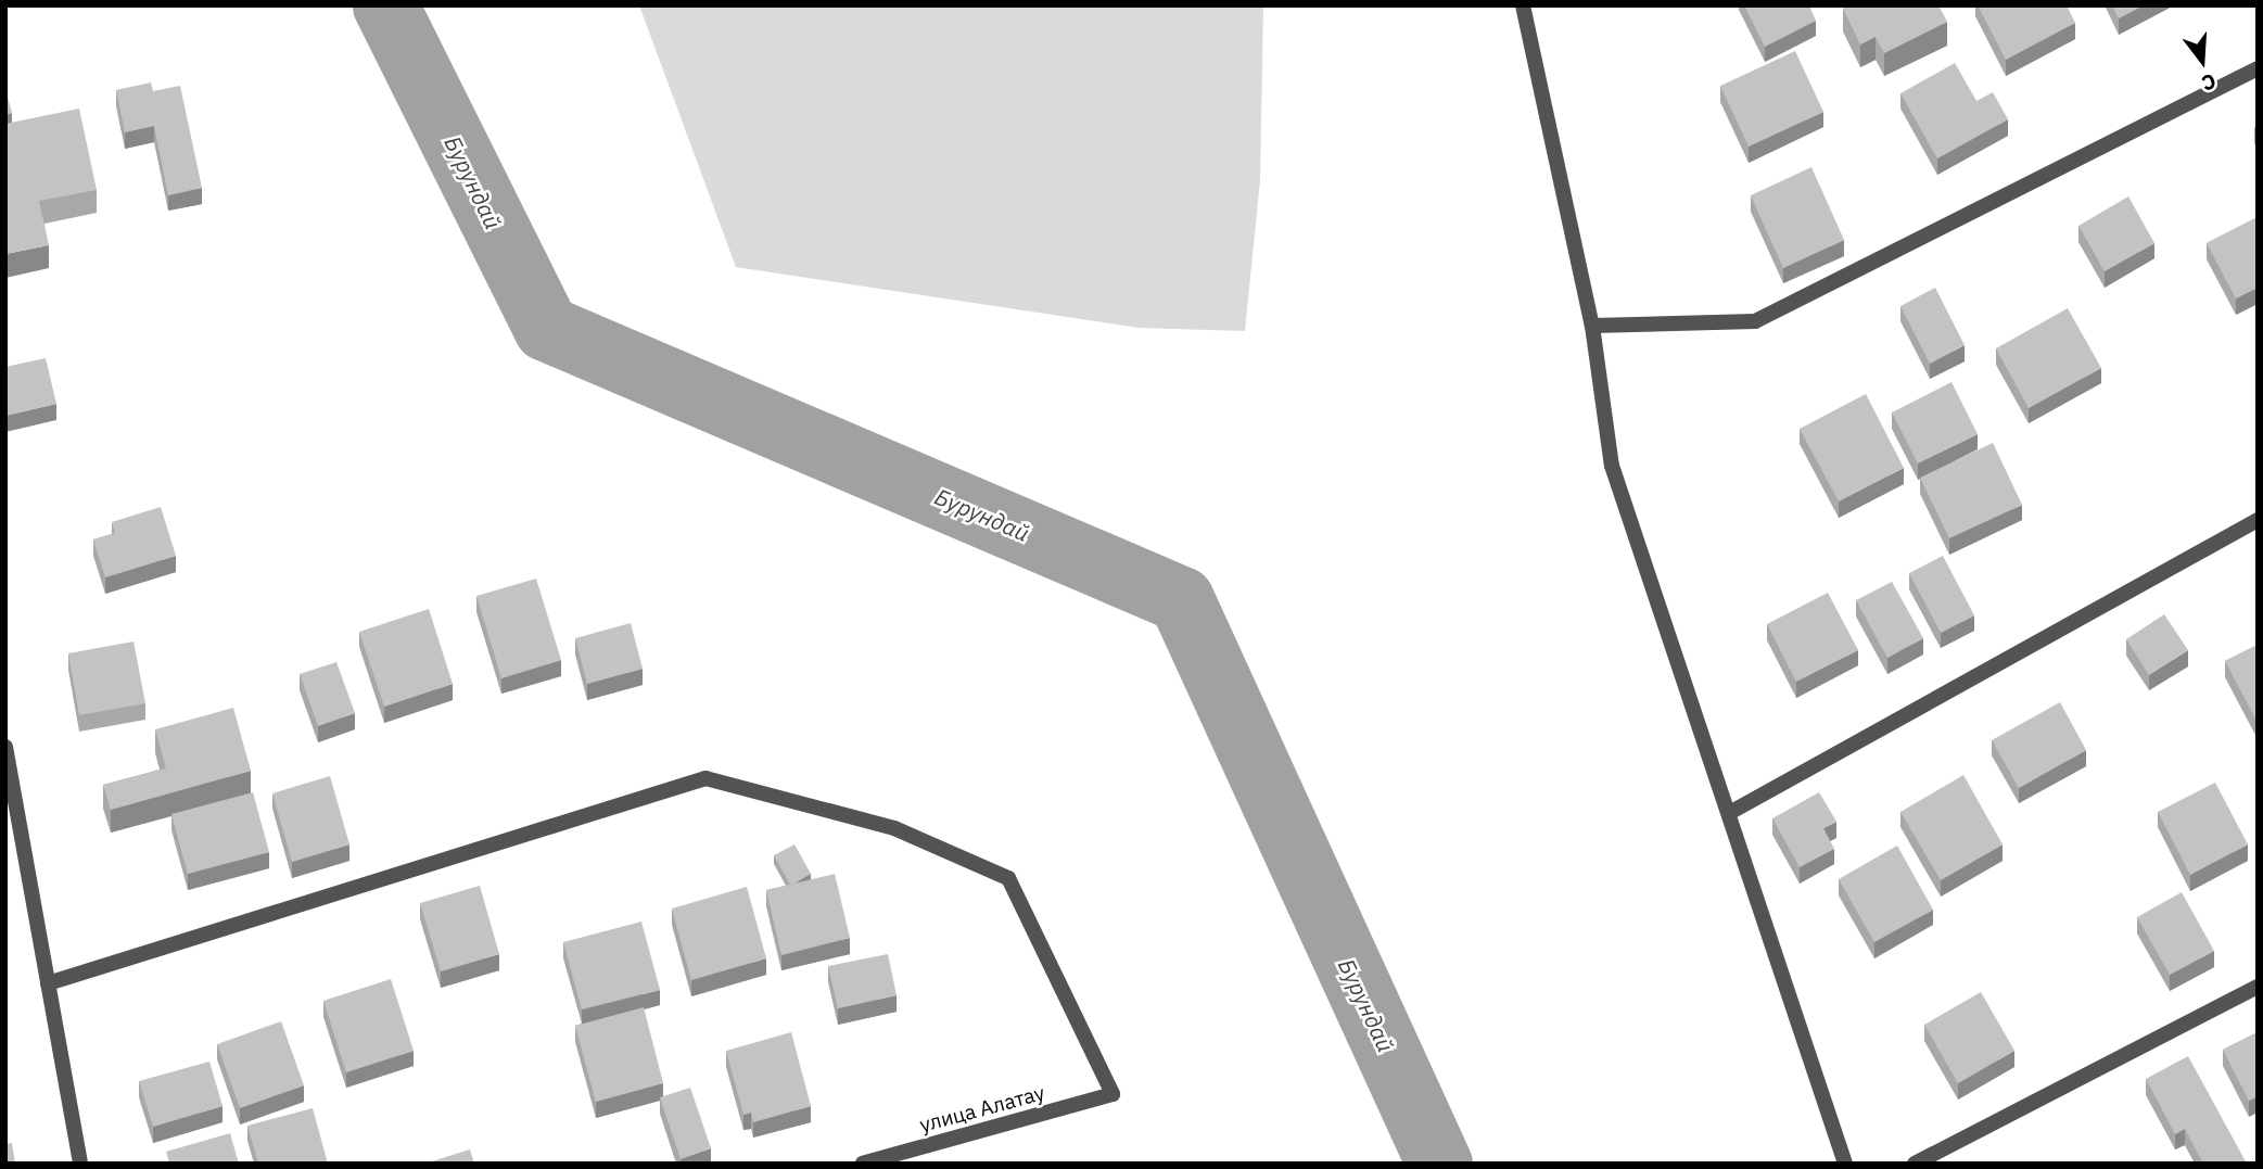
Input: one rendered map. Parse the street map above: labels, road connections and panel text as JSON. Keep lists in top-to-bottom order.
{
  "streets": {
    "street": ["улица Алатау"]
  },
  "water": ["Бурундай"],
  "north": "bottom"
}
